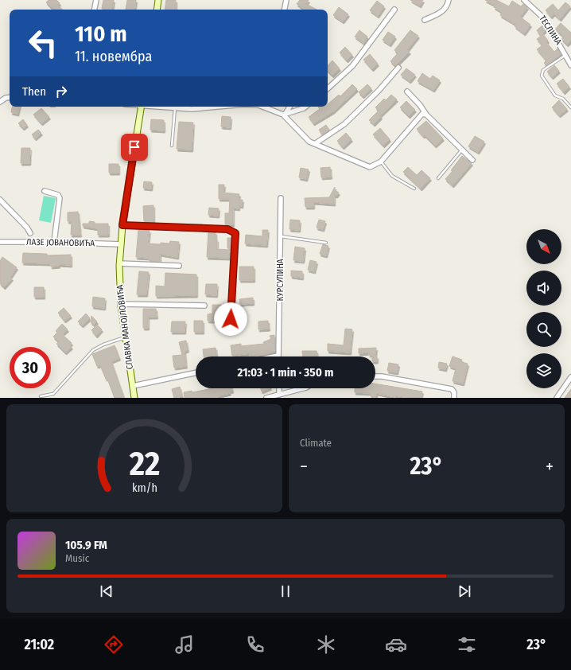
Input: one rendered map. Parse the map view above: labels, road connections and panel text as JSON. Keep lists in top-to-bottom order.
{
  "streets": {
    "main road": ["СЛАВКА МАНОЈЛОВИЋА"],
    "street": ["ТЕСЛИНА", "ЛАЗЕ ЈОВАНОВИЋА", "КУРСУЛИНА"]
  },
  "crossings": [
    ["ЛАЗЕ ЈОВАНОВИЋА", "СЛАВКА МАНОЈЛОВИЋА"]
  ],
  "north": "bottom right",
  "page": {
    "turn": ["110 m", "11. новембра"],
    "then": "Then",
    "limit": "30",
    "trip": "21:03 · 1 min · 350 m",
    "tile": "Climate",
    "heat": ["−", "23°", "+"],
    "song": ["105.9 FM", "Music"],
    "tabs": ["21:02", "23°"],
    "gauge": ["22", "km/h"]
  }
}
